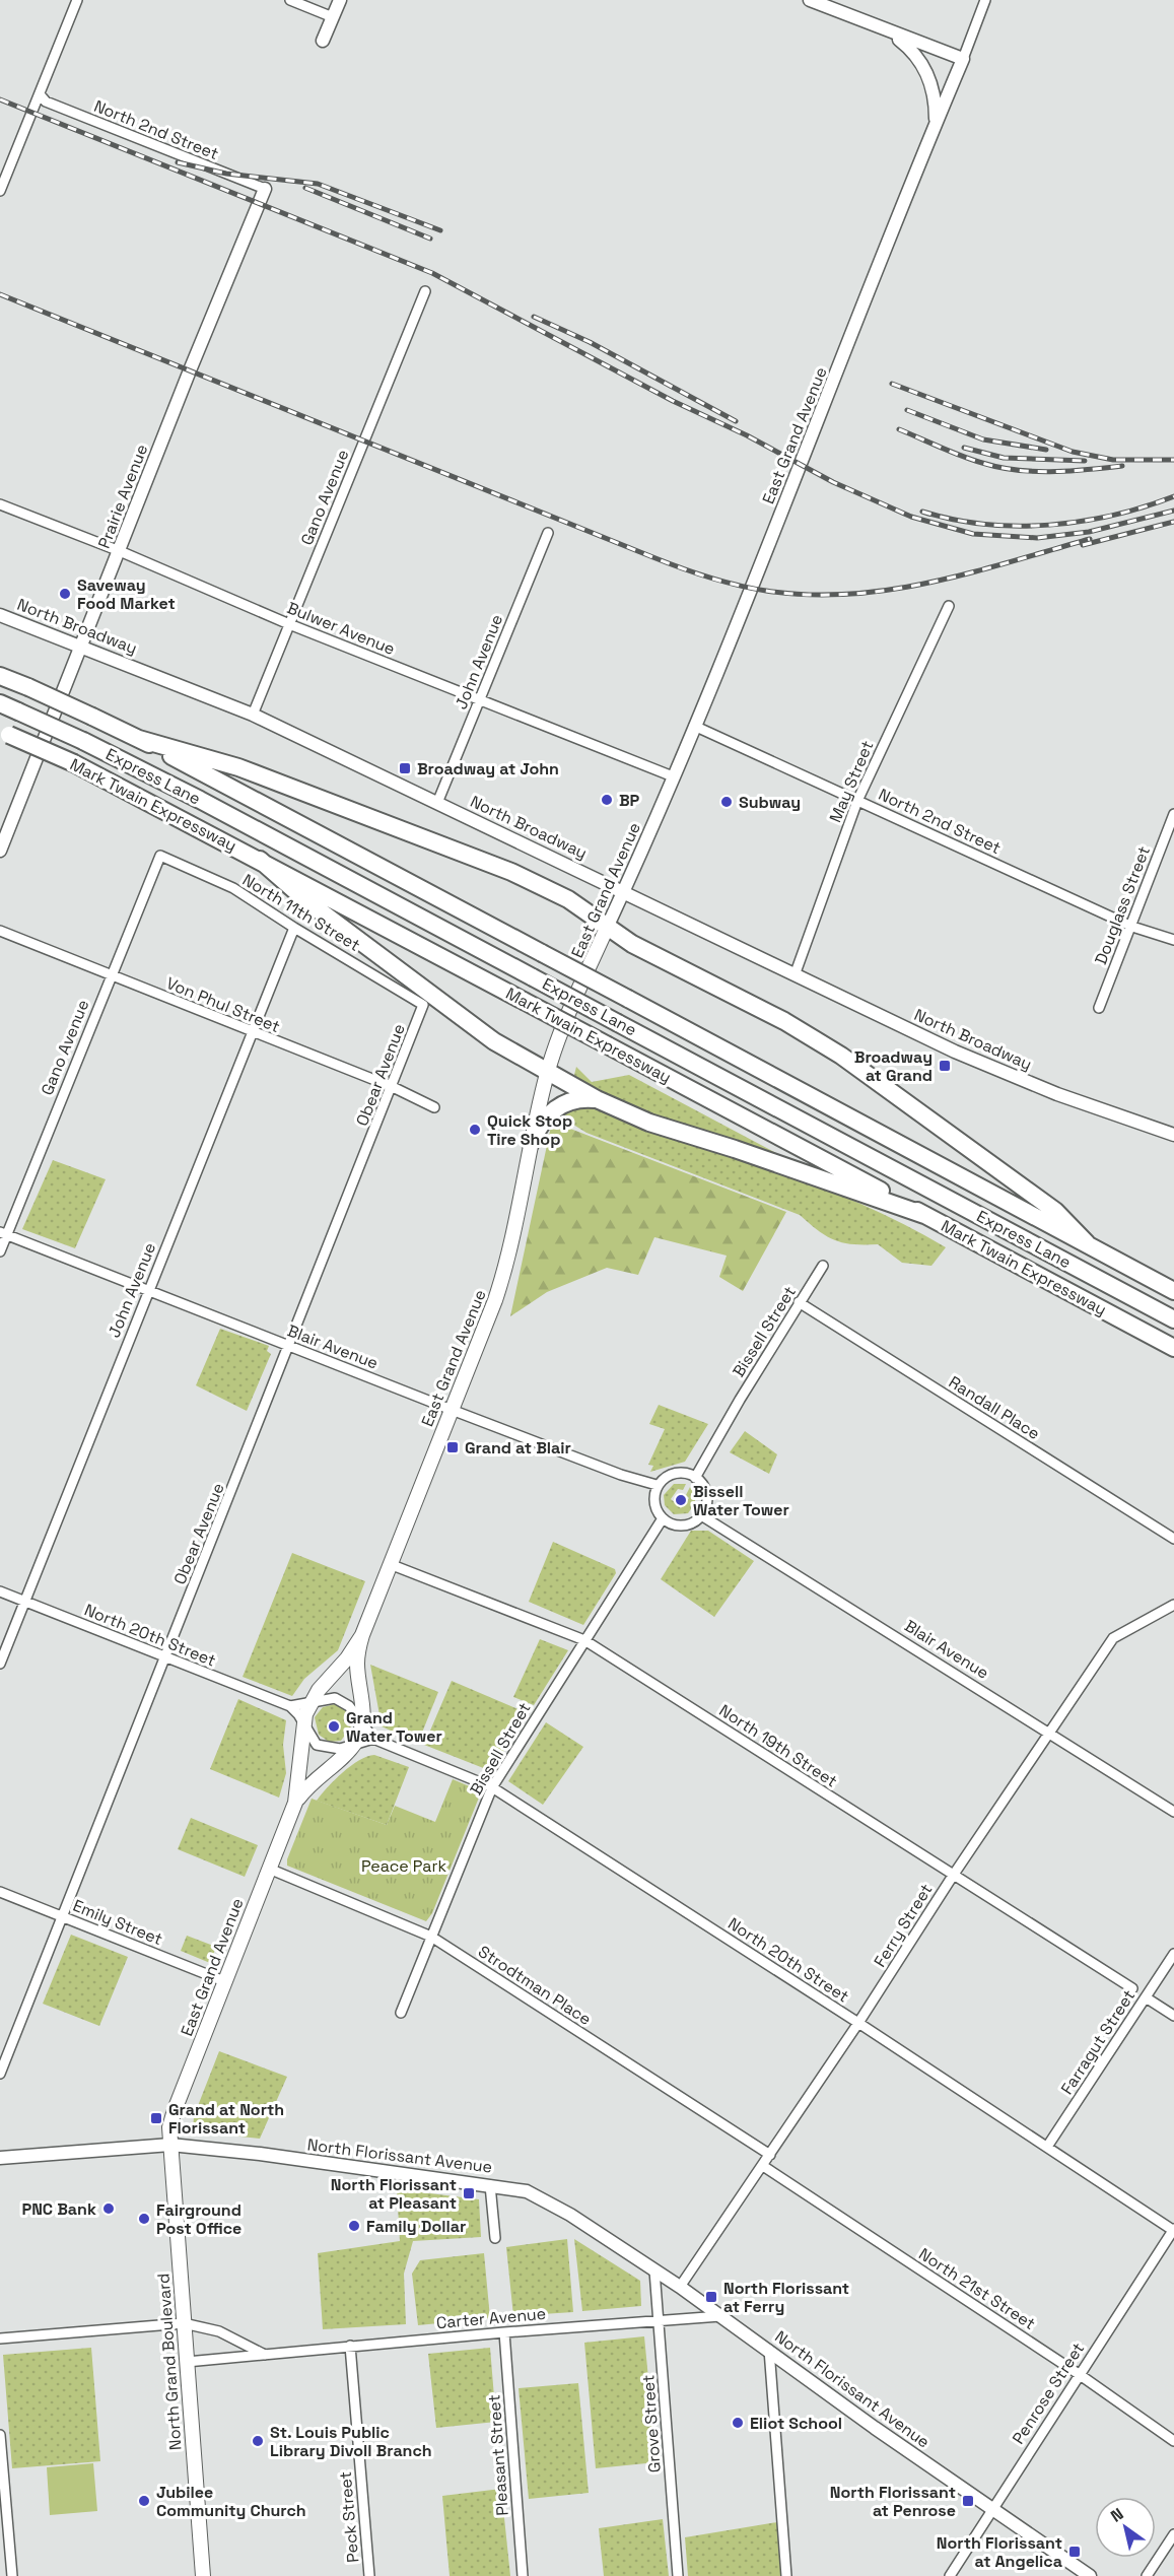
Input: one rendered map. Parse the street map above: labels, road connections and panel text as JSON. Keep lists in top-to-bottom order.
{
  "streets": {
    "highway": ["Express Lane", "Mark Twain Expressway"],
    "main road": [
      "East Grand Avenue",
      "Prairie Avenue",
      "North Broadway",
      "North Florissant Avenue",
      "North Grand Boulevard"
    ],
    "street": [
      "North 2nd Street",
      "Gano Avenue",
      "Bulwer Avenue",
      "John Avenue",
      "May Street",
      "Douglass Street",
      "North 11th Street",
      "Von Phul Street",
      "Obear Avenue",
      "Bissell Street",
      "Blair Avenue",
      "Randall Place",
      "North 20th Street",
      "North 19th Street",
      "Emily Street",
      "Ferry Street",
      "Strodtman Place",
      "Farragut Street",
      "North 21st Street",
      "Carter Avenue",
      "Penrose Street",
      "Grove Street",
      "Pleasant Street",
      "Peck Street"
    ]
  },
  "crossings": [
    ["North 2nd Street", "East Grand Avenue"],
    ["North 2nd Street", "Prairie Avenue"],
    ["North 2nd Street", "May Street"],
    ["North 2nd Street", "Douglass Street"],
    ["East Grand Avenue", "North Broadway"],
    ["East Grand Avenue", "Bulwer Avenue"],
    ["East Grand Avenue", "Blair Avenue"],
    ["East Grand Avenue", "North 20th Street"],
    ["East Grand Avenue", "North 19th Street"],
    ["East Grand Avenue", "Emily Street"],
    ["East Grand Avenue", "Strodtman Place"],
    ["East Grand Avenue", "North Florissant Avenue"],
    ["East Grand Avenue", "North Grand Boulevard"],
    ["Prairie Avenue", "North Broadway"],
    ["Prairie Avenue", "Bulwer Avenue"],
    ["Gano Avenue", "North Broadway"],
    ["Gano Avenue", "Bulwer Avenue"],
    ["Gano Avenue", "North 11th Street"],
    ["Gano Avenue", "Von Phul Street"],
    ["Gano Avenue", "Blair Avenue"],
    ["North Broadway", "John Avenue"],
    ["North Broadway", "May Street"],
    ["Bulwer Avenue", "John Avenue"],
    ["John Avenue", "North 11th Street"],
    ["John Avenue", "Von Phul Street"],
    ["John Avenue", "Blair Avenue"],
    ["John Avenue", "North 20th Street"],
    ["North 11th Street", "Obear Avenue"],
    ["Von Phul Street", "Obear Avenue"],
    ["Obear Avenue", "Blair Avenue"],
    ["Obear Avenue", "North 20th Street"],
    ["Obear Avenue", "Emily Street"],
    ["Bissell Street", "Blair Avenue"],
    ["Bissell Street", "Randall Place"],
    ["Bissell Street", "North 20th Street"],
    ["Bissell Street", "North 19th Street"],
    ["Bissell Street", "Strodtman Place"],
    ["Blair Avenue", "Ferry Street"],
    ["North 20th Street", "Ferry Street"],
    ["North 20th Street", "Farragut Street"],
    ["North 20th Street", "Penrose Street"],
    ["North 19th Street", "Ferry Street"],
    ["Ferry Street", "Strodtman Place"],
    ["Ferry Street", "North Florissant Avenue"],
    ["Ferry Street", "North 21st Street"],
    ["North Florissant Avenue", "Carter Avenue"],
    ["North Florissant Avenue", "North Grand Boulevard"],
    ["North Florissant Avenue", "Penrose Street"],
    ["North Florissant Avenue", "Grove Street"],
    ["North 21st Street", "Penrose Street"],
    ["Carter Avenue", "North Grand Boulevard"],
    ["Carter Avenue", "Grove Street"],
    ["Carter Avenue", "Pleasant Street"],
    ["Carter Avenue", "Peck Street"]
  ],
  "parks": ["Peace Park"],
  "places": {
    "other": [
      "Saveway Food Market",
      "BP",
      "Subway",
      "Quick Stop Tire Shop",
      "Bissell Water Tower",
      "Grand Water Tower",
      "PNC Bank",
      "Fairground Post Office",
      "Family Dollar",
      "Eliot School",
      "St. Louis Public Library Divoll Branch",
      "Jubilee Community Church"
    ],
    "transit": [
      "Broadway at John",
      "Broadway at Grand",
      "Grand at Blair",
      "Grand at North Florissant",
      "North Florissant at Pleasant",
      "North Florissant at Ferry",
      "North Florissant at Penrose",
      "North Florissant at Angelica"
    ]
  },
  "north": "top left"
}
